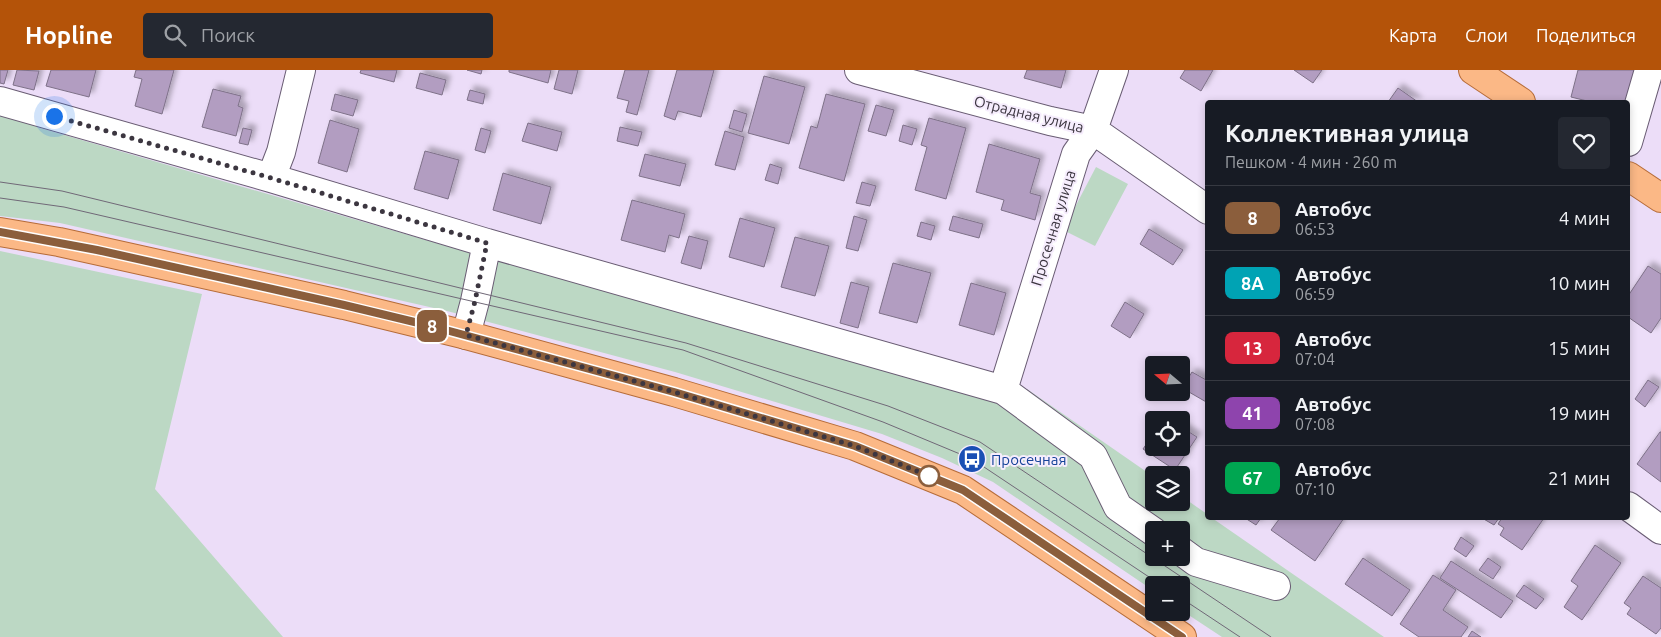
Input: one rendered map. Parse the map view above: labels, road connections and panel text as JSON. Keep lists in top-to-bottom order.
{
  "streets": {
    "street": ["Отрадная улица", "Просечная улица"]
  },
  "crossings": [
    ["Отрадная улица", "Просечная улица"]
  ],
  "places": {
    "bus stop": ["Просечная"]
  },
  "lines": ["bus line 8"],
  "north": "left",
  "page": {
    "header": "Hopline",
    "search": "Поиск",
    "nav": ["Карта", "Слои", "Поделиться"],
    "on_map": "8",
    "heading": ["Коллективная улица", "Пешком · 4 мин · 260 m"],
    "list": [
      {
        "mark": "8",
        "name": "Автобус",
        "note": "06:53",
        "value": "4 мин"
      },
      {
        "mark": "8А",
        "name": "Автобус",
        "note": "06:59",
        "value": "10 мин"
      },
      {
        "mark": "13",
        "name": "Автобус",
        "note": "07:04",
        "value": "15 мин"
      },
      {
        "mark": "41",
        "name": "Автобус",
        "note": "07:08",
        "value": "19 мин"
      },
      {
        "mark": "67",
        "name": "Автобус",
        "note": "07:10",
        "value": "21 мин"
      }
    ],
    "map_buttons": ["+", "−"]
  }
}
